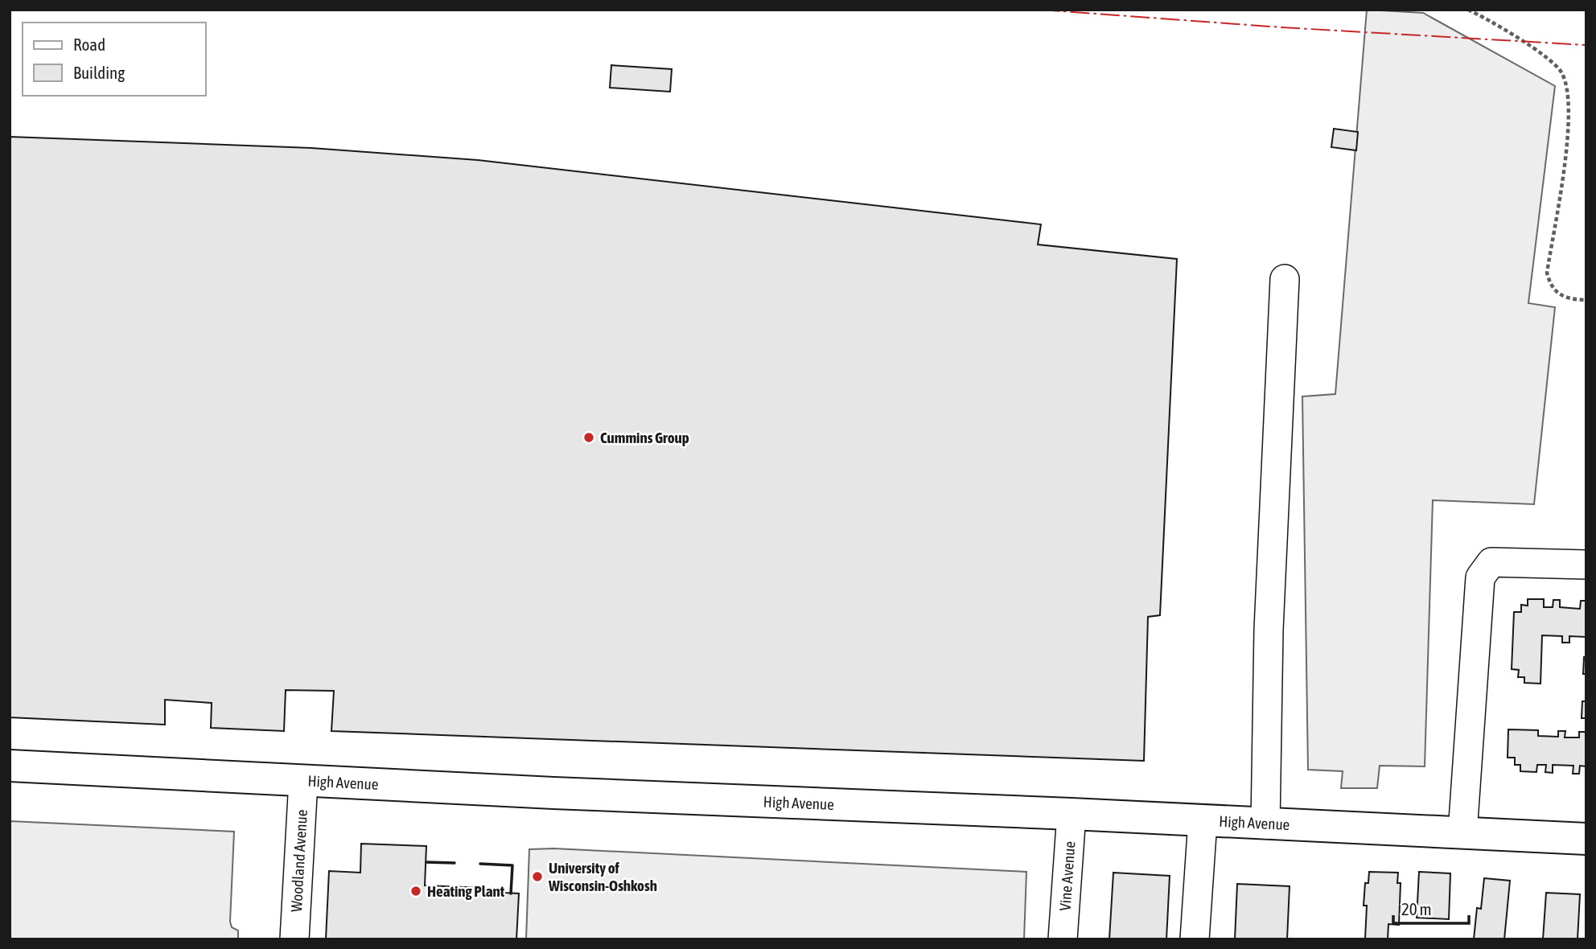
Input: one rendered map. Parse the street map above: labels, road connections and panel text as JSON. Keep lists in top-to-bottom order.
{
  "streets": {
    "main road": ["High Avenue"],
    "street": ["Woodland Avenue", "Vine Avenue"]
  },
  "crossings": [
    ["High Avenue", "Woodland Avenue"],
    ["High Avenue", "Vine Avenue"]
  ],
  "places": ["Cummins Group", "University of Wisconsin-Oshkosh", "Heating Plant"],
  "legend": ["Road", "Building"],
  "scale_bar": "20 m"
}
